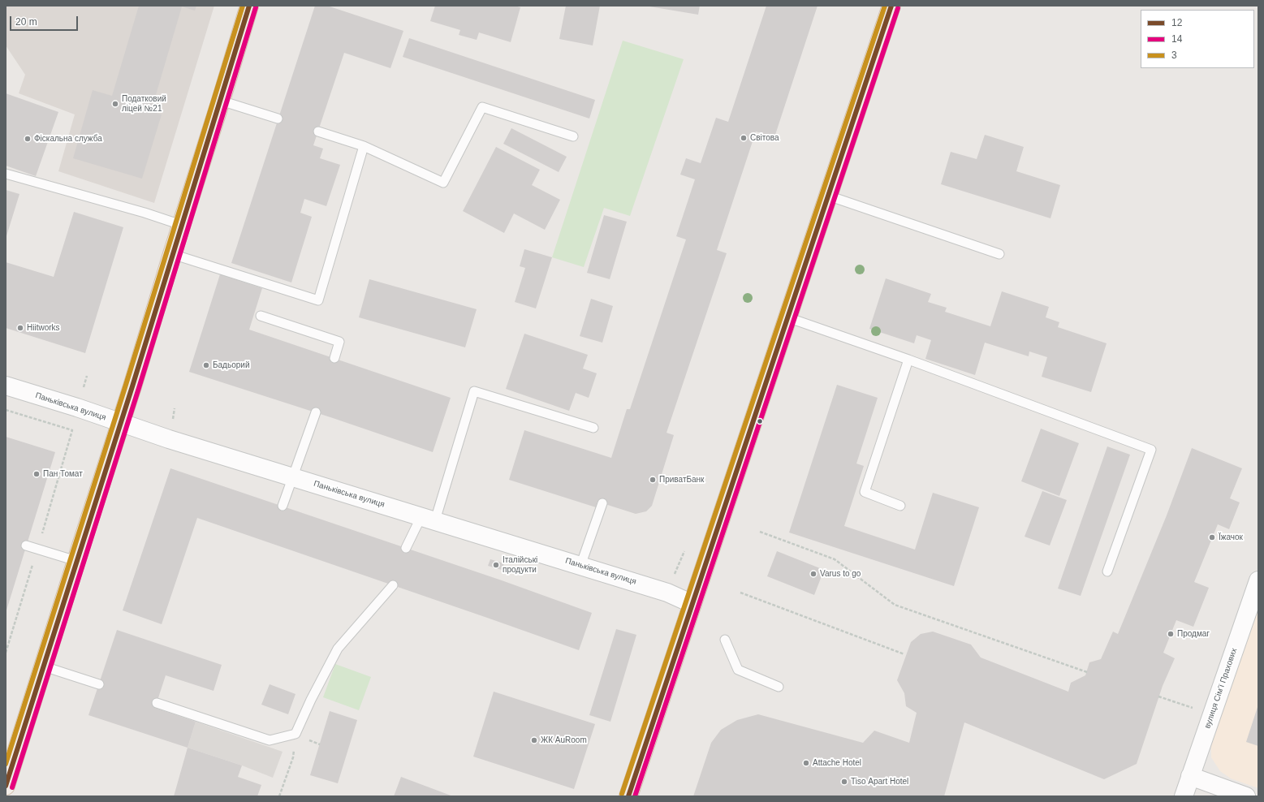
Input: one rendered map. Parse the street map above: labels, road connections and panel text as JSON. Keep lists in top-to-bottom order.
{
  "streets": {
    "street": ["Паньківська вулиця", "вулиця Сімʼї Прахових"]
  },
  "places": [
    "Податковий ліцей №21",
    "Світова",
    "Фіскальна служба",
    "Hiitworks",
    "Бадьорий",
    "Пан Томат",
    "ПриватБанк",
    "Їжачок",
    "Італійські продукти",
    "Varus to go",
    "Продмаг",
    "ЖК AuRoom",
    "Attache Hotel",
    "Tiso Apart Hotel"
  ],
  "lines": ["transit line 12", "transit line 3", "transit line 14"],
  "legend": ["12", "14", "3"],
  "scale_bar": "20 m"
}
